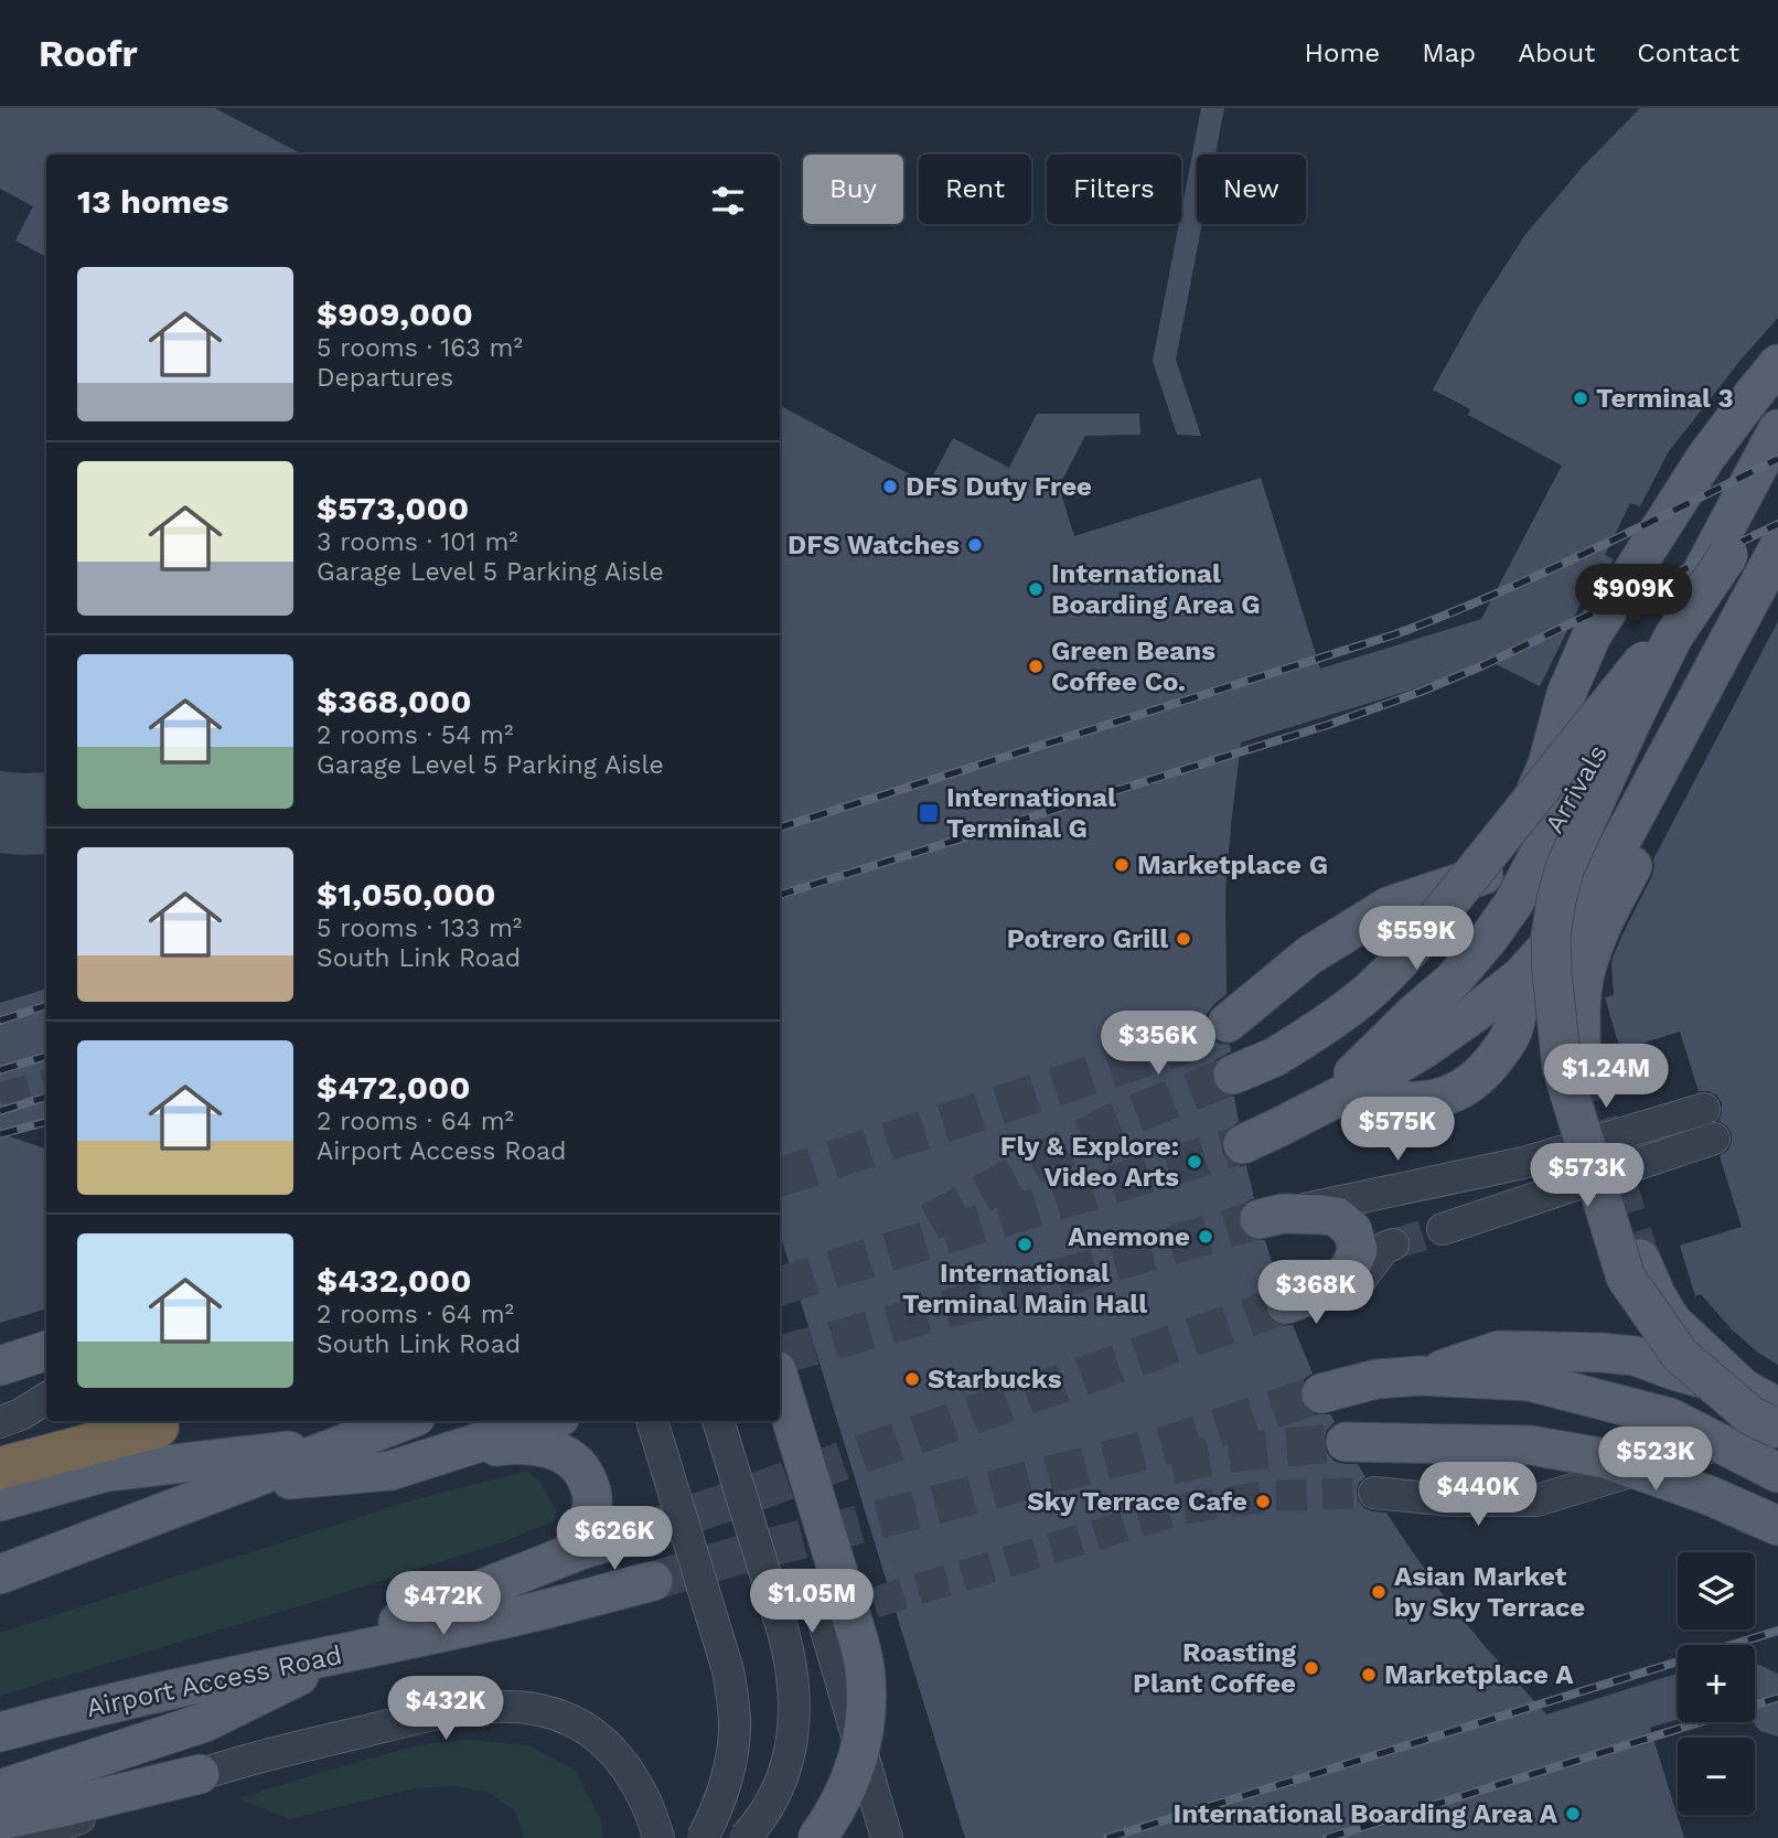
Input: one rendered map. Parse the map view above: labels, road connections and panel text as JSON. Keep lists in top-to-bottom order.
{
  "streets": {
    "main road": ["Arrivals", "Airport Access Road"]
  },
  "places": {
    "other": [
      "Terminal 3",
      "DFS Duty Free",
      "DFS Watches",
      "International Boarding Area G",
      "Green Beans Coffee Co.",
      "Marketplace G",
      "Potrero Grill",
      "Fly & Explore: Video Arts",
      "Anemone",
      "International Terminal Main Hall",
      "Starbucks",
      "Sky Terrace Cafe",
      "Asian Market by Sky Terrace",
      "Roasting Plant Coffee",
      "Marketplace A",
      "International Boarding Area A"
    ],
    "transit": ["International Terminal G"]
  },
  "page": {
    "header": "Roofr",
    "nav": [
      "Home",
      "Map",
      "About",
      "Contact"
    ],
    "chip": [
      "Buy",
      "Rent",
      "Filters",
      "New"
    ],
    "heading": "13 homes",
    "list": [
      {
        "name": "$909,000",
        "note": "5 rooms · 163 m² · Departures"
      },
      {
        "name": "$573,000",
        "note": "3 rooms · 101 m² · Garage Level 5 Parking Aisle"
      },
      {
        "name": "$368,000",
        "note": "2 rooms · 54 m² · Garage Level 5 Parking Aisle"
      },
      {
        "name": "$1,050,000",
        "note": "5 rooms · 133 m² · South Link Road"
      },
      {
        "name": "$472,000",
        "note": "2 rooms · 64 m² · Airport Access Road"
      },
      {
        "name": "$432,000",
        "note": "2 rooms · 64 m² · South Link Road"
      }
    ],
    "price": [
      "$909K",
      "$559K",
      "$356K",
      "$1.24M",
      "$575K",
      "$573K",
      "$368K",
      "$523K",
      "$440K",
      "$626K",
      "$1.05M",
      "$472K",
      "$432K"
    ],
    "map_buttons": ["+", "−"]
  }
}
